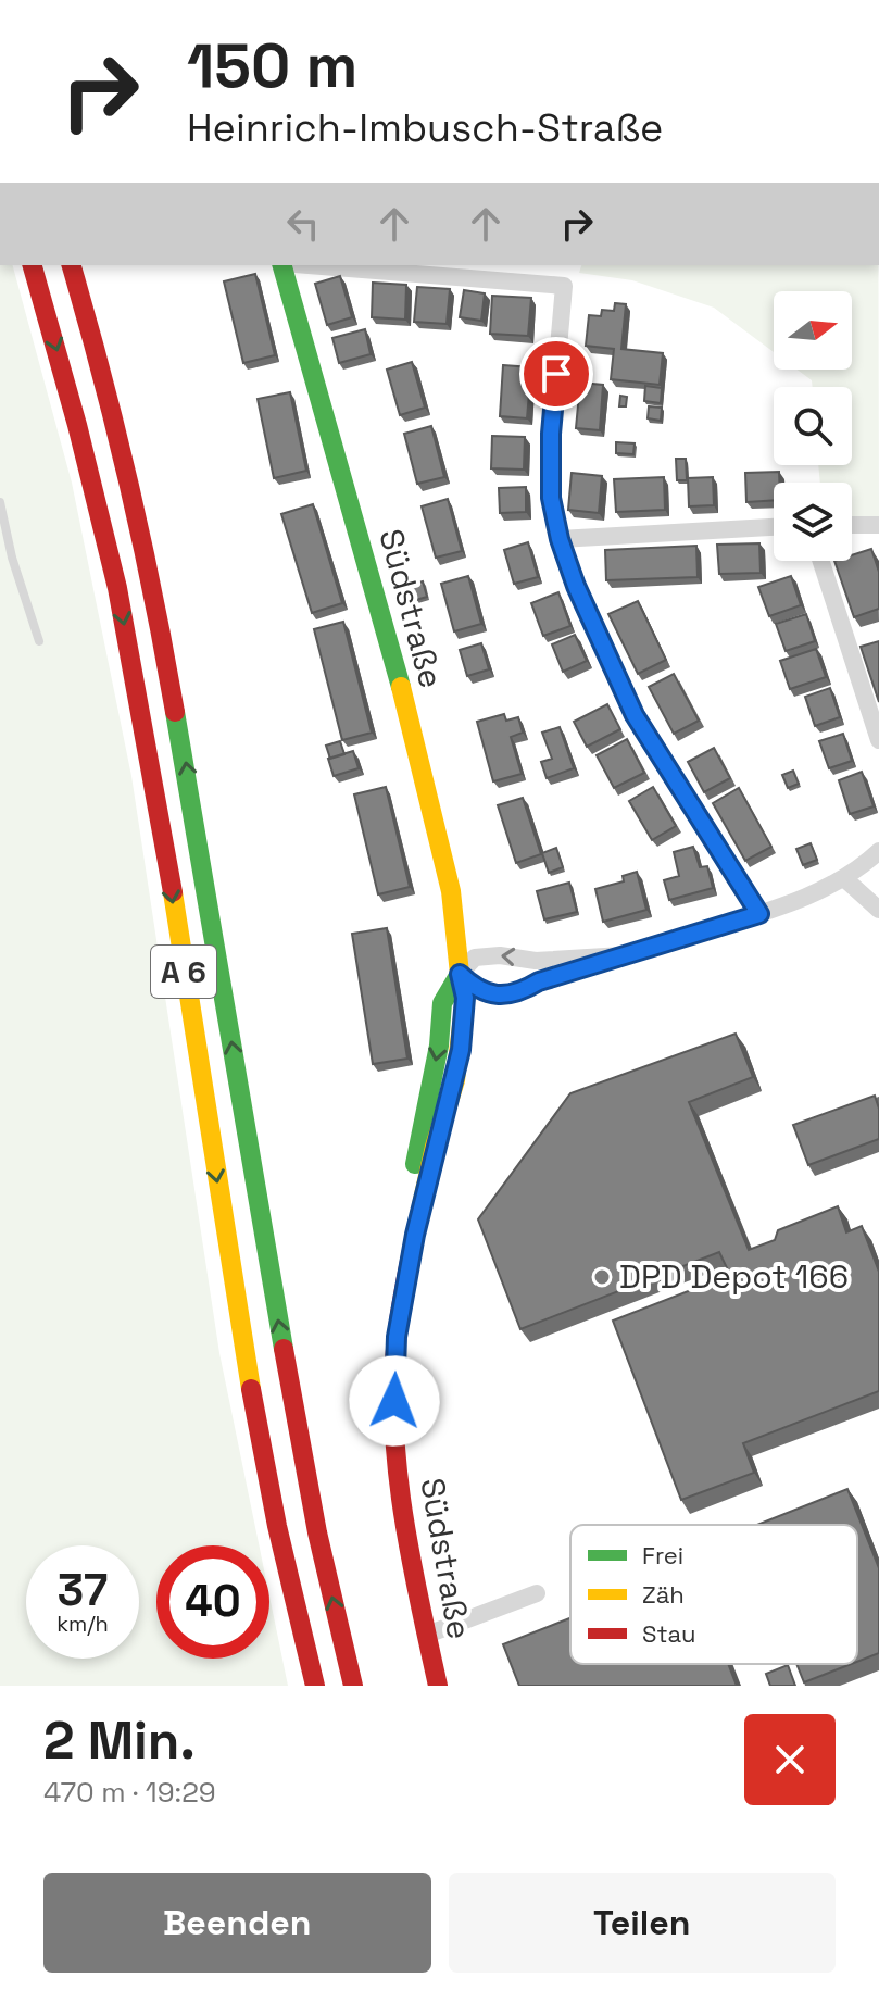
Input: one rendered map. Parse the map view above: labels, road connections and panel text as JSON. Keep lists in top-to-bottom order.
{
  "streets": {
    "main road": ["Südstraße", "A 6"]
  },
  "places": ["DPD Depot 166"],
  "legend": ["Frei", "Zäh", "Stau"],
  "north": "right",
  "page": {
    "turn": ["150 m", "Heinrich-Imbusch-Straße"],
    "speed": "37 km/h",
    "limit": "40",
    "heading": ["2 Min.", "470 m · 19:29"],
    "buttons": ["Beenden", "Teilen"]
  }
}
